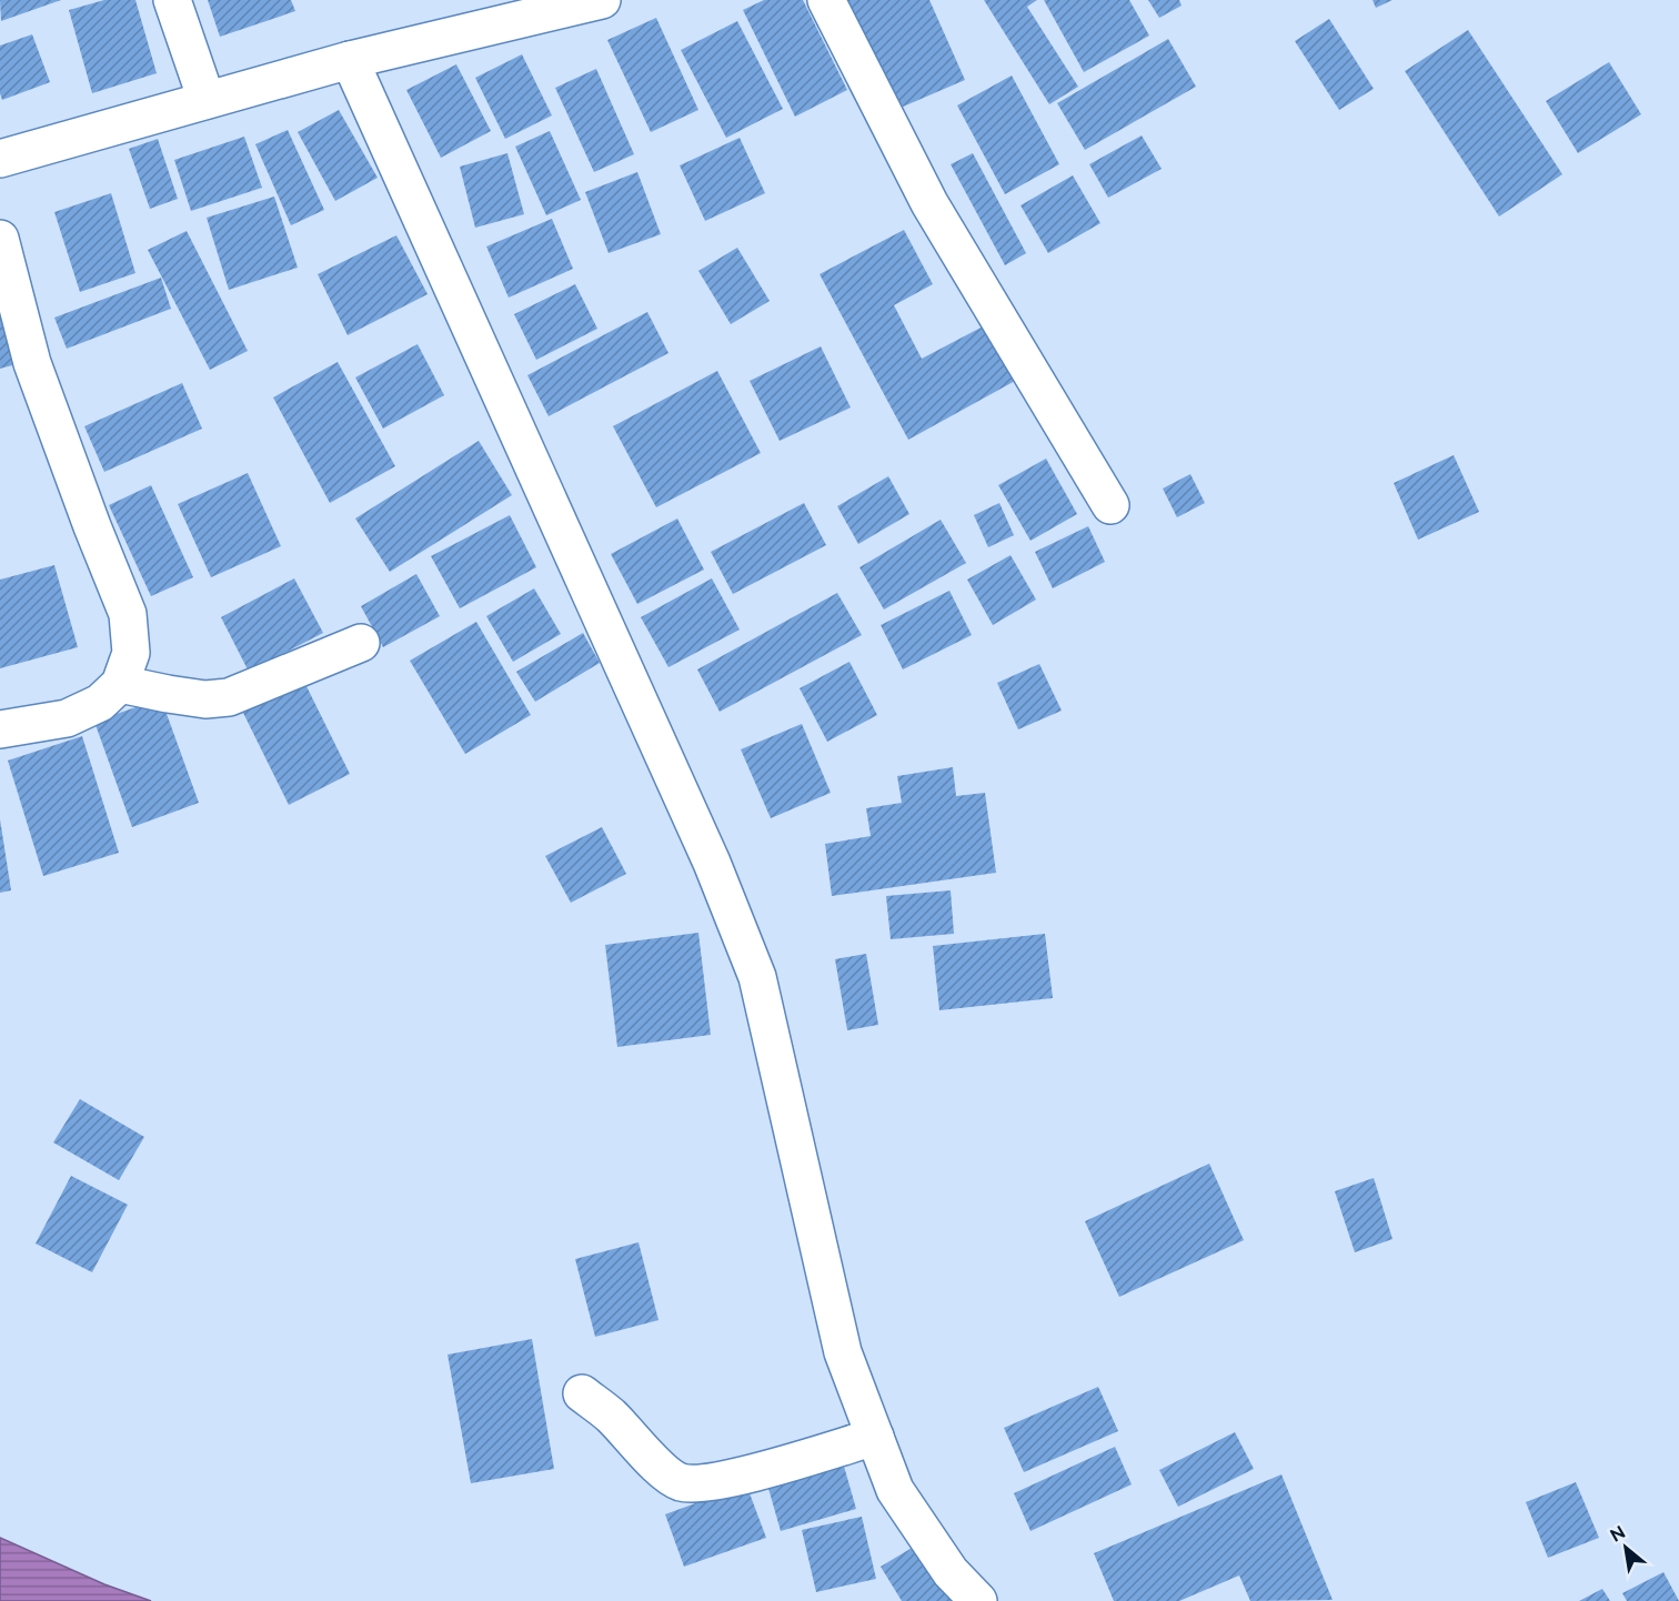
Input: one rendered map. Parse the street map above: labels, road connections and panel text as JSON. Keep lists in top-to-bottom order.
{
  "north": "top left"
}
